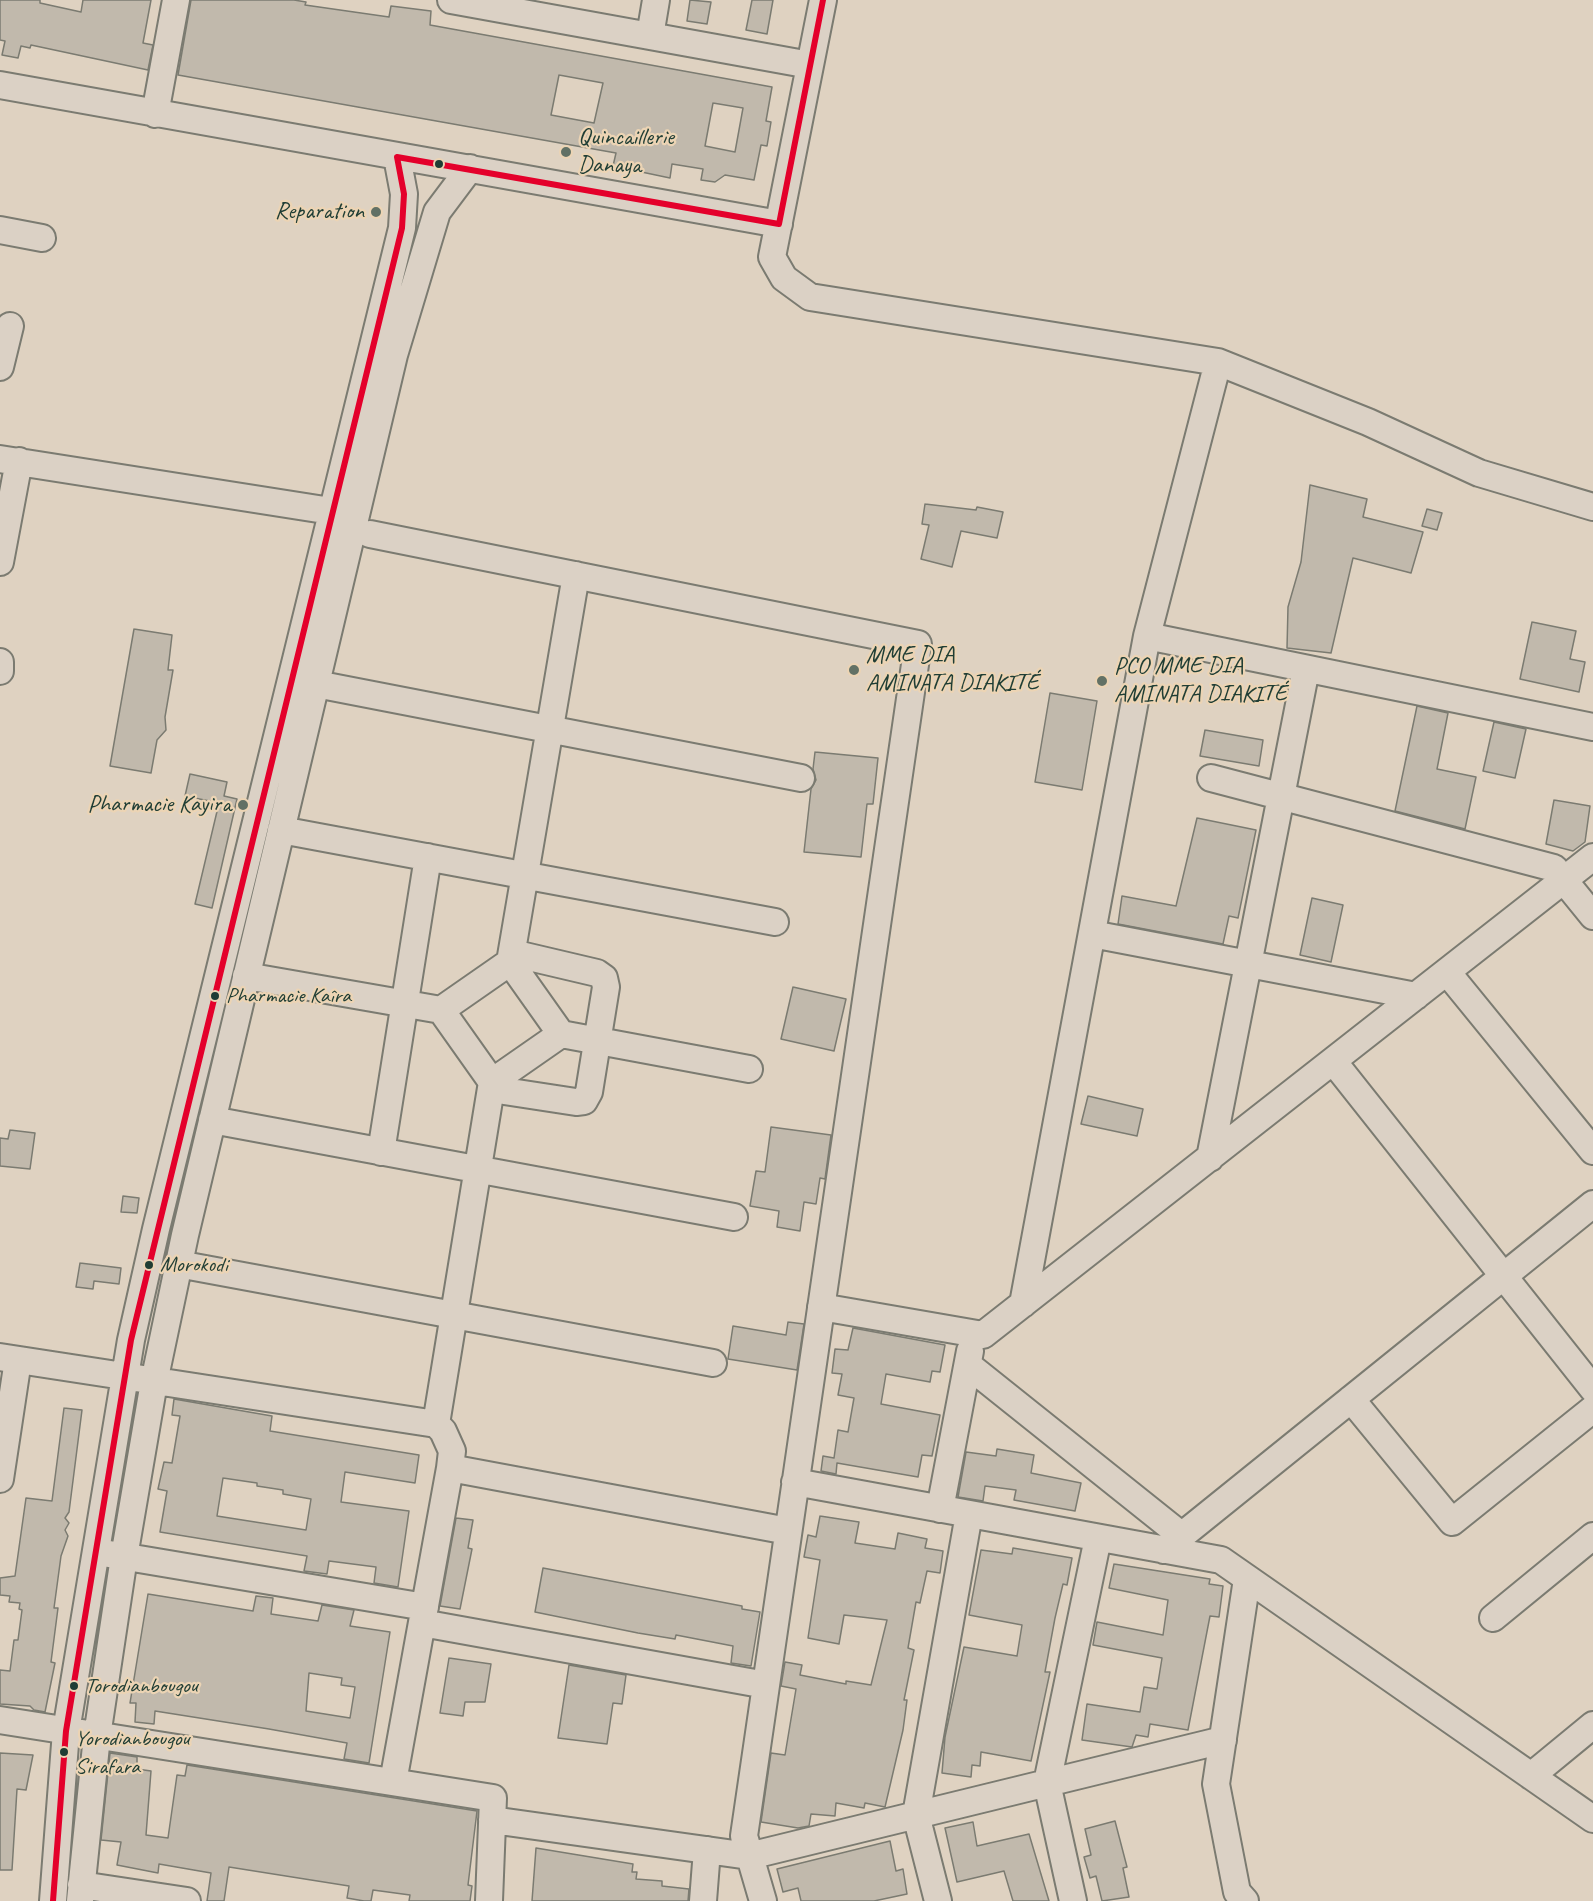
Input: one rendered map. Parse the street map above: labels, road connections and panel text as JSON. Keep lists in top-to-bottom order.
{
  "places": [
    "Quincaillerie Danaya",
    "Reparation",
    "MME DIA AMINATA DIAKITÉ",
    "PCO MME DIA AMINATA DIAKITÉ",
    "Pharmacie Kayira",
    "Pharmacie Kaîra",
    "Morokodi",
    "Torodianbougou",
    "Yorodianbougou Sirafara"
  ]
}
